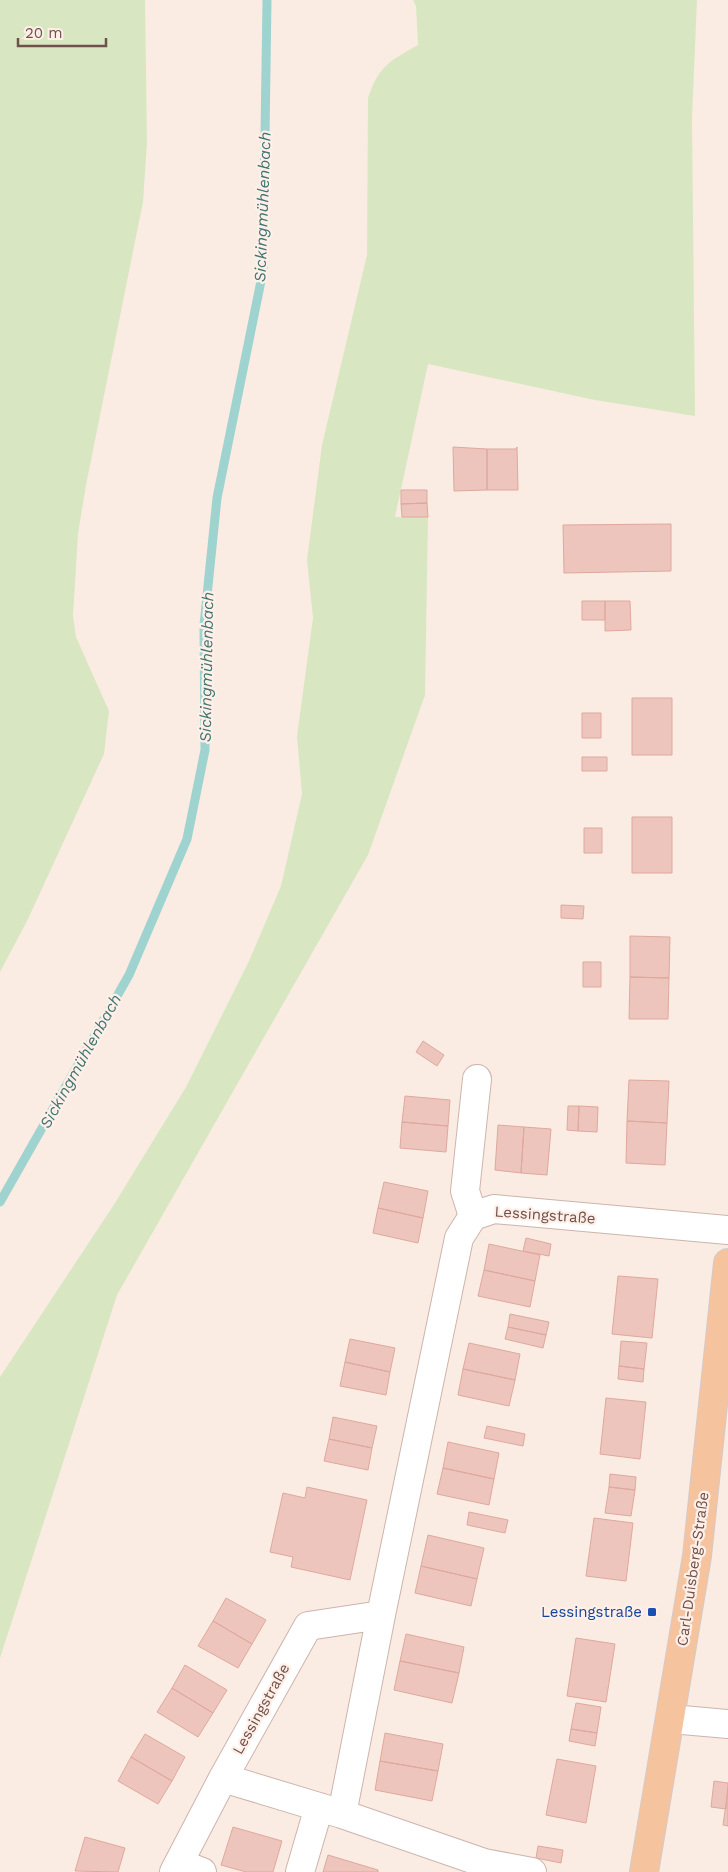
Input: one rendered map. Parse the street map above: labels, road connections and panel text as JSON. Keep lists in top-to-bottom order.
{
  "streets": {
    "main road": ["Carl-Duisberg-Straße"],
    "street": ["Lessingstraße"]
  },
  "water": ["Sickingmühlenbach"],
  "places": {
    "transit": ["Lessingstraße"]
  },
  "scale_bar": "20 m"
}
